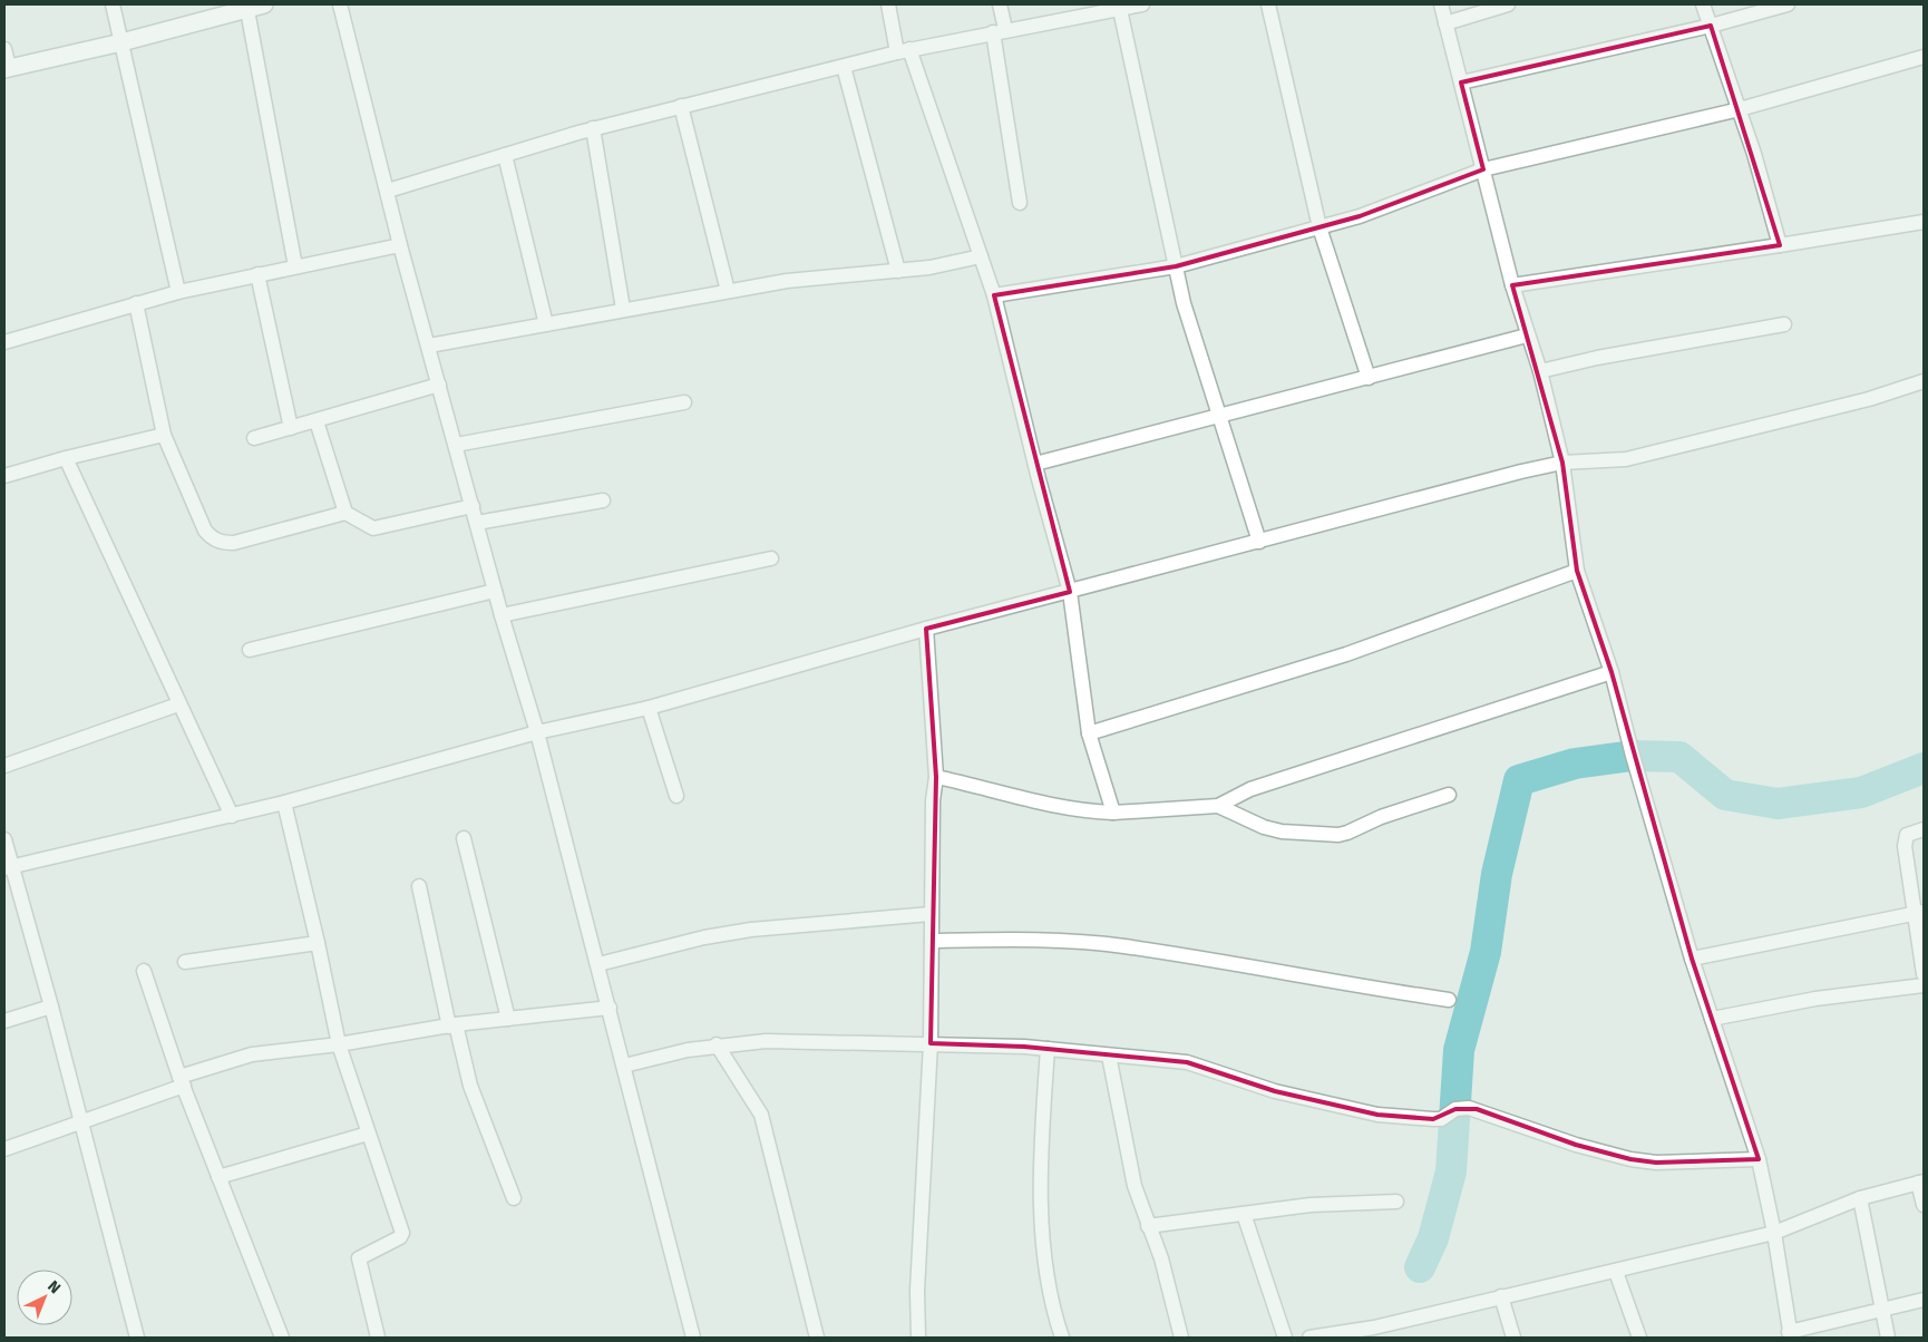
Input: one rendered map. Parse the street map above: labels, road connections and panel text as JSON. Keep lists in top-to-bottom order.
{
  "north": "top right"
}
